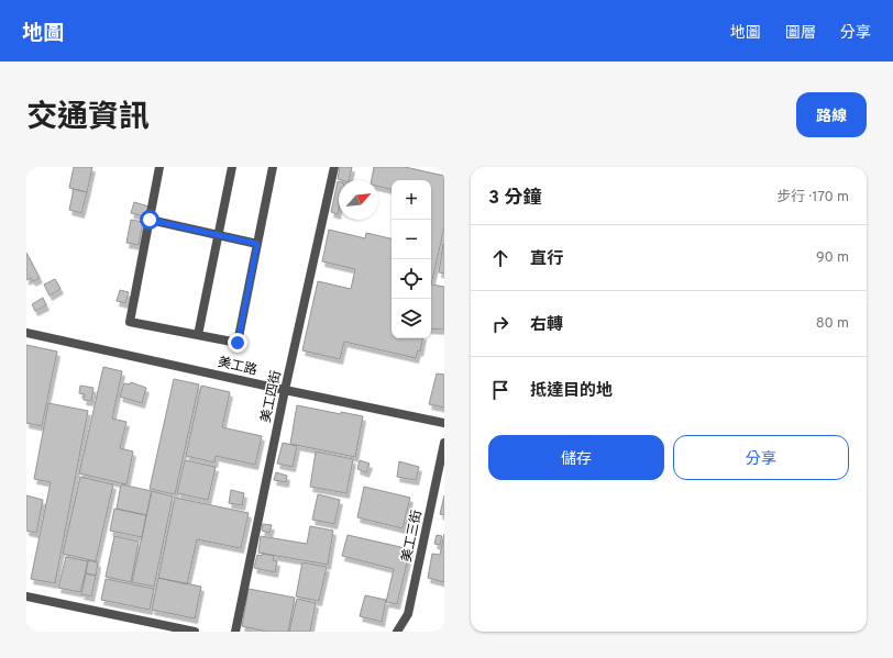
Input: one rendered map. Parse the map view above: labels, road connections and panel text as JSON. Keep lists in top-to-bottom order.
{
  "streets": {
    "street": ["美工路", "美工四街", "美工三街"]
  },
  "crossings": [
    ["美工路", "美工四街"]
  ],
  "north": "top right",
  "page": {
    "header": "地圖",
    "nav": ["地圖", "圖層", "分享"],
    "title": "交通資訊",
    "buttons": [
      "路線",
      ["儲存", "分享"]
    ],
    "heading": ["3 分鐘", "步行 · 170 m"],
    "map_buttons": ["+", "−"],
    "list": [
      ["直行", "90 m"],
      ["右轉", "80 m"],
      "抵達目的地"
    ]
  }
}
